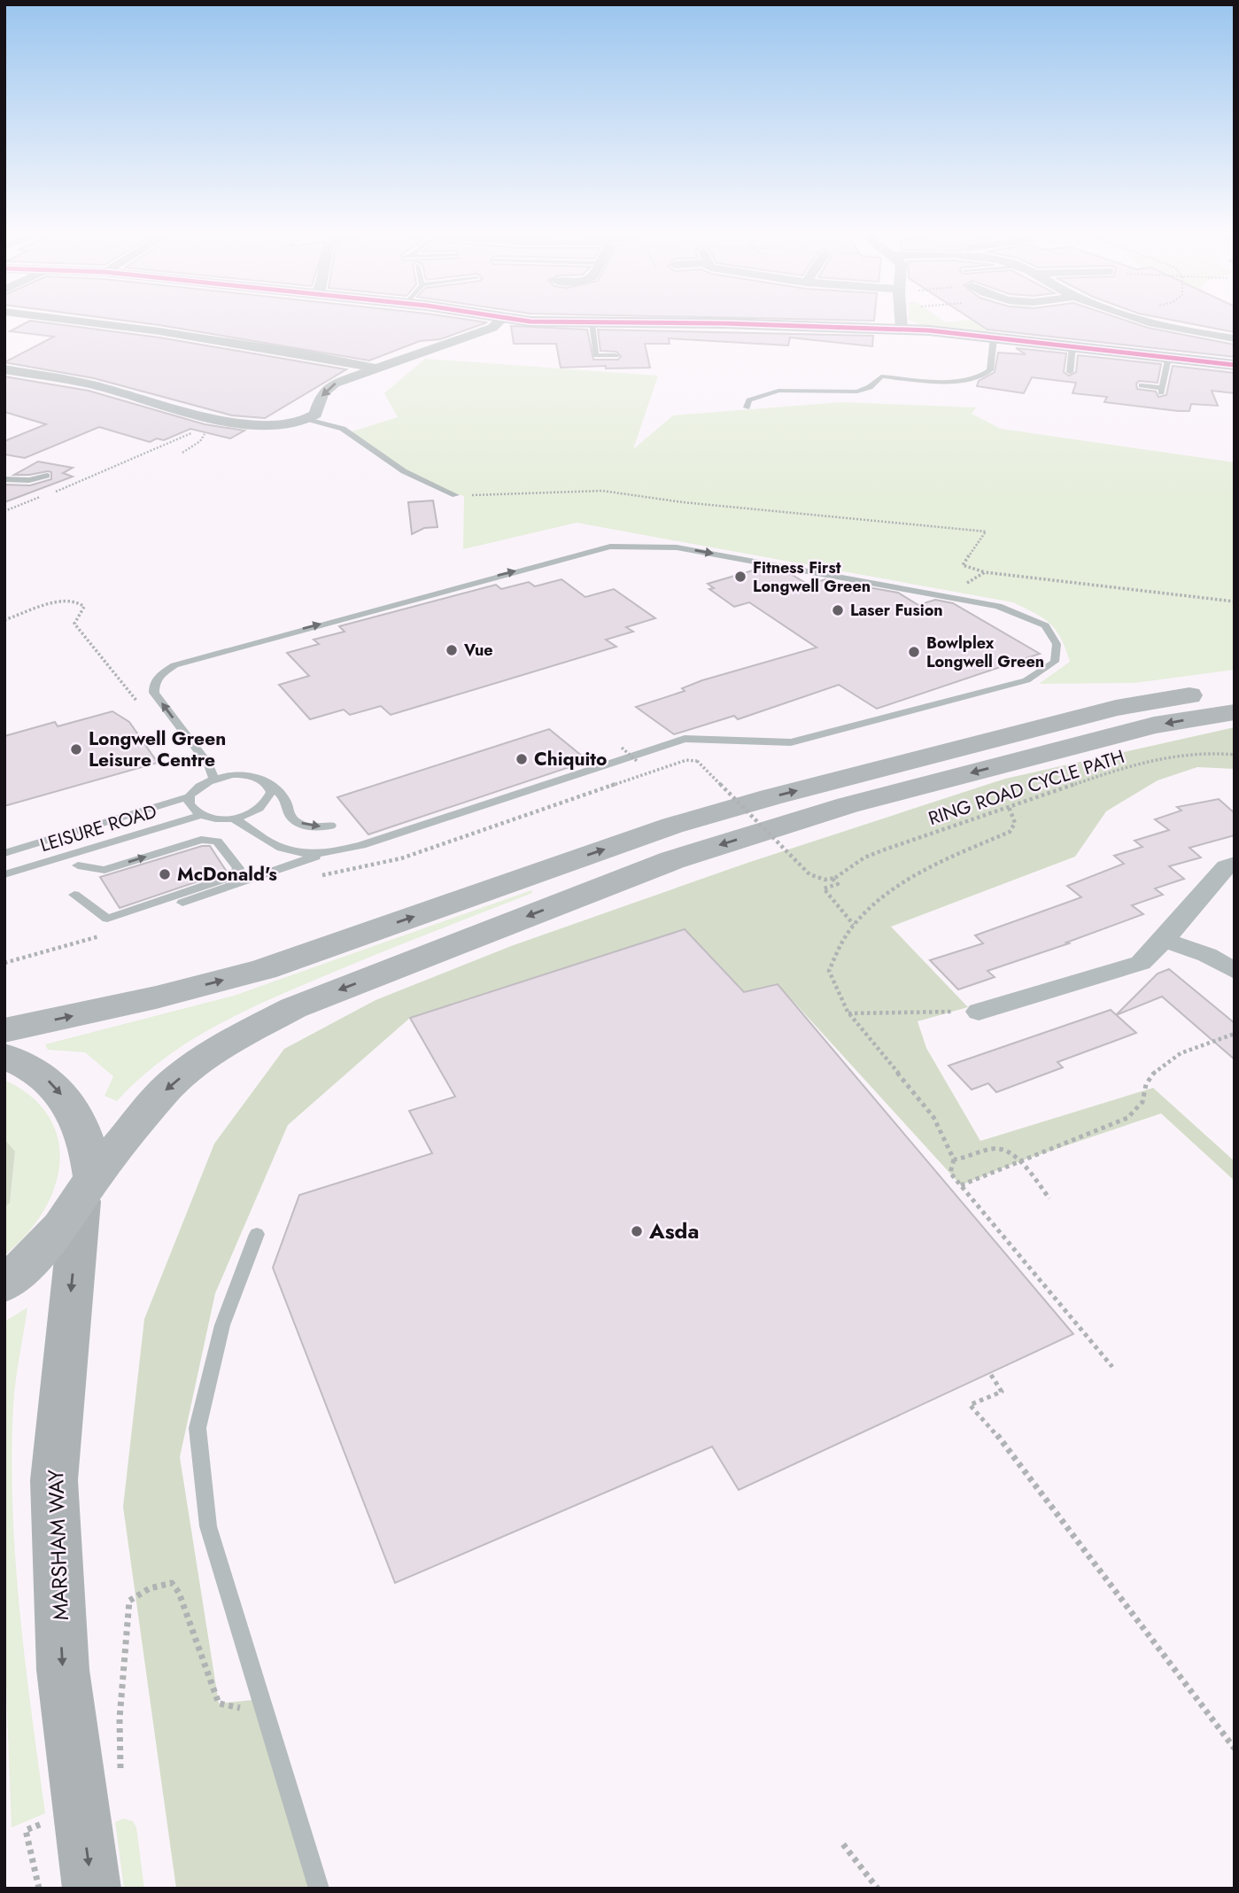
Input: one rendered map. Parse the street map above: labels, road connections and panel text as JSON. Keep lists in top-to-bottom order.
{
  "streets": {
    "main road": ["MARSHAM WAY"],
    "lane": ["LEISURE ROAD"],
    "path": ["RING ROAD CYCLE PATH"]
  },
  "one_way": ["MARSHAM WAY"],
  "places": [
    "Fitness First Longwell Green",
    "Laser Fusion",
    "Vue",
    "Bowlplex Longwell Green",
    "Longwell Green Leisure Centre",
    "Chiquito",
    "McDonald's",
    "Asda"
  ]
}
